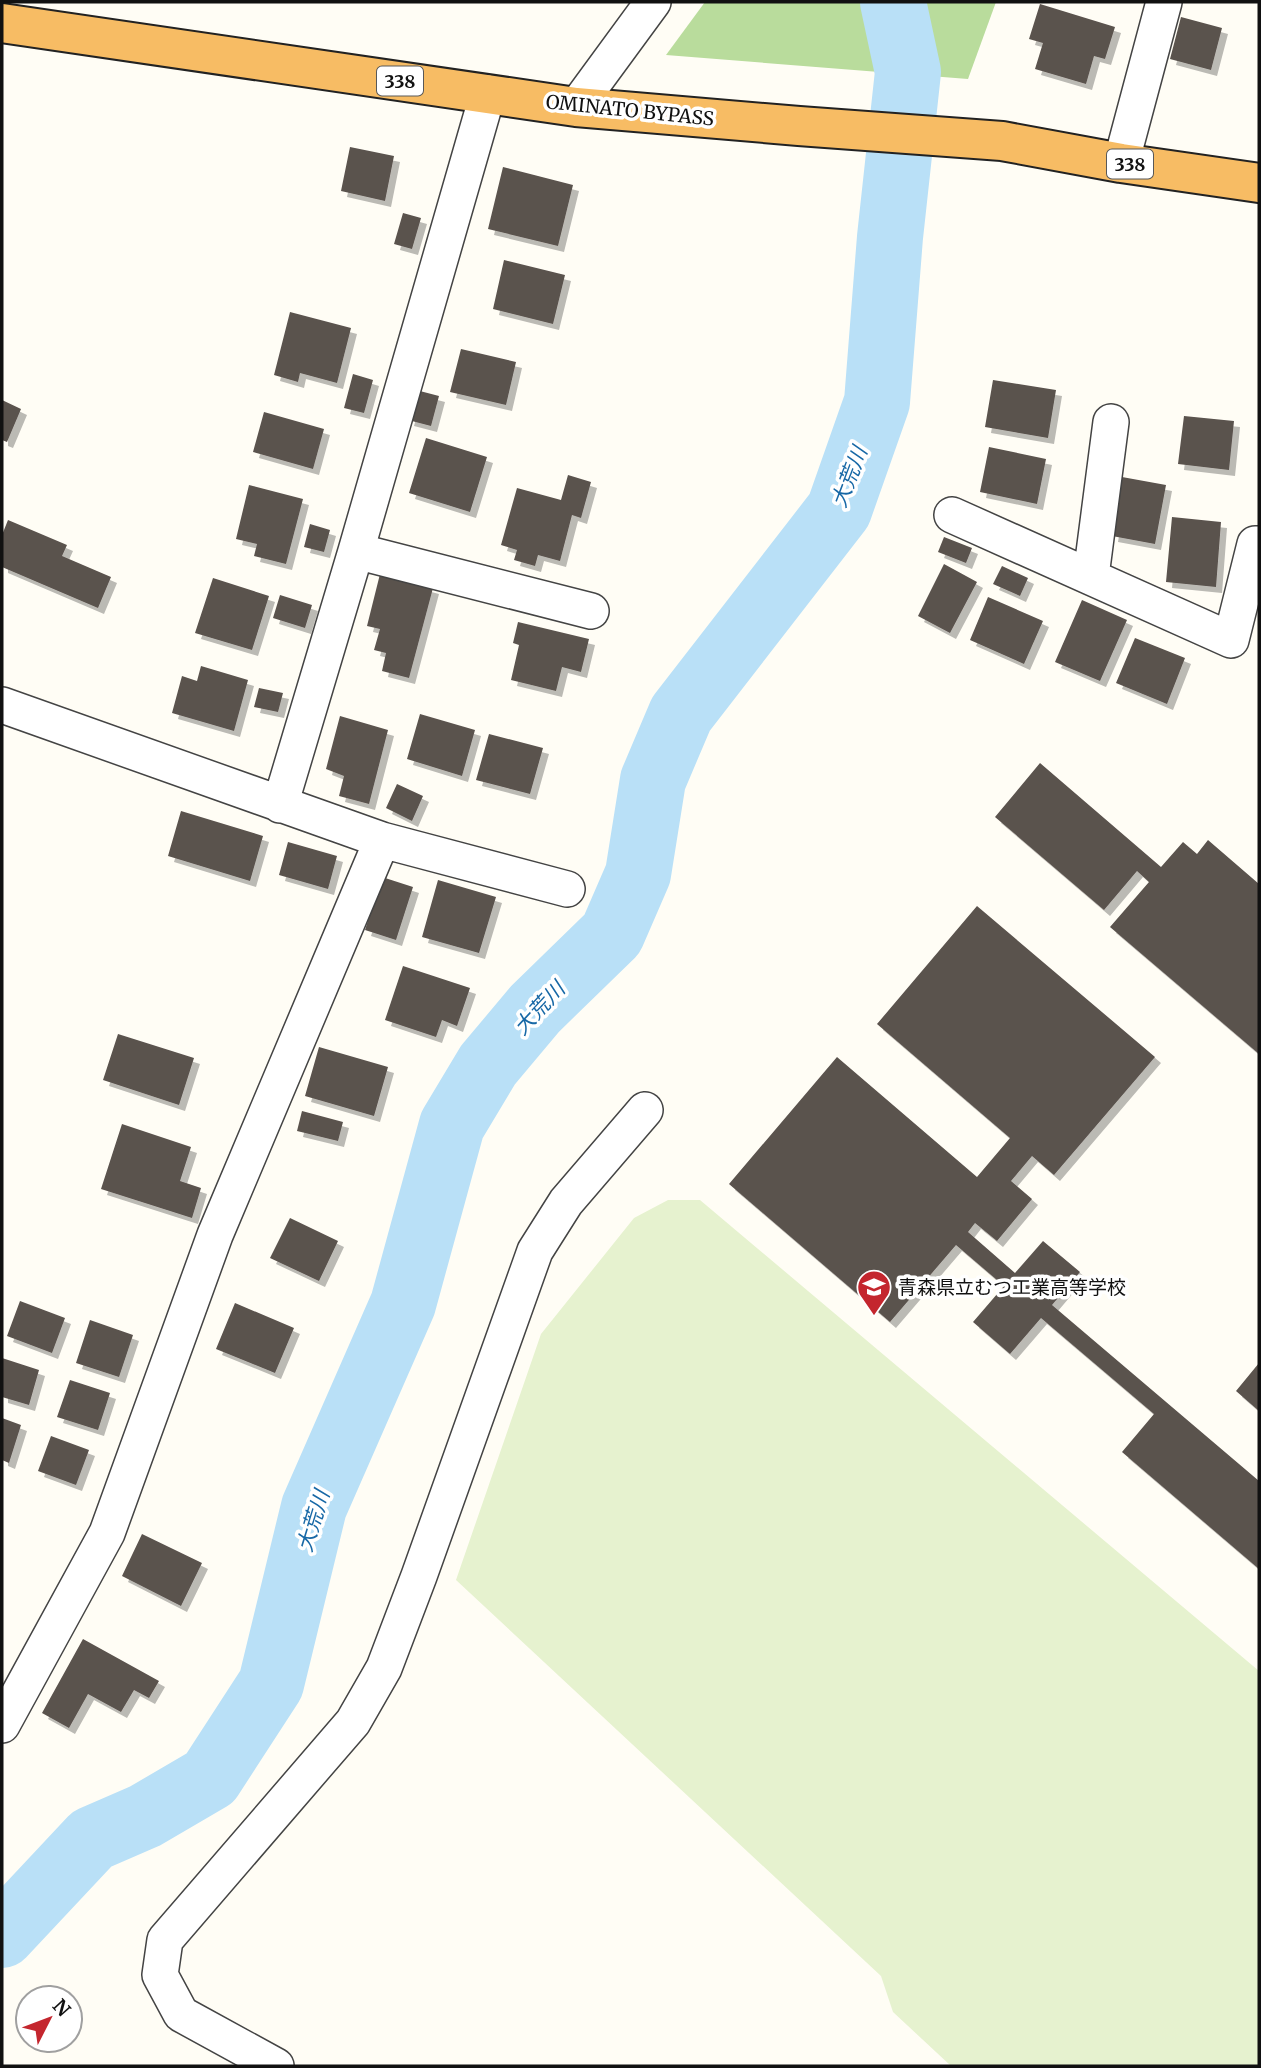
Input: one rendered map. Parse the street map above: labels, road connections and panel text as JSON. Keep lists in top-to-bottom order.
{
  "streets": {
    "highway": ["338", "OMINATO BYPASS"]
  },
  "water": ["大荒川"],
  "places": {
    "school or university": ["青森県立むつ工業高等学校"]
  },
  "north": "top right"
}
